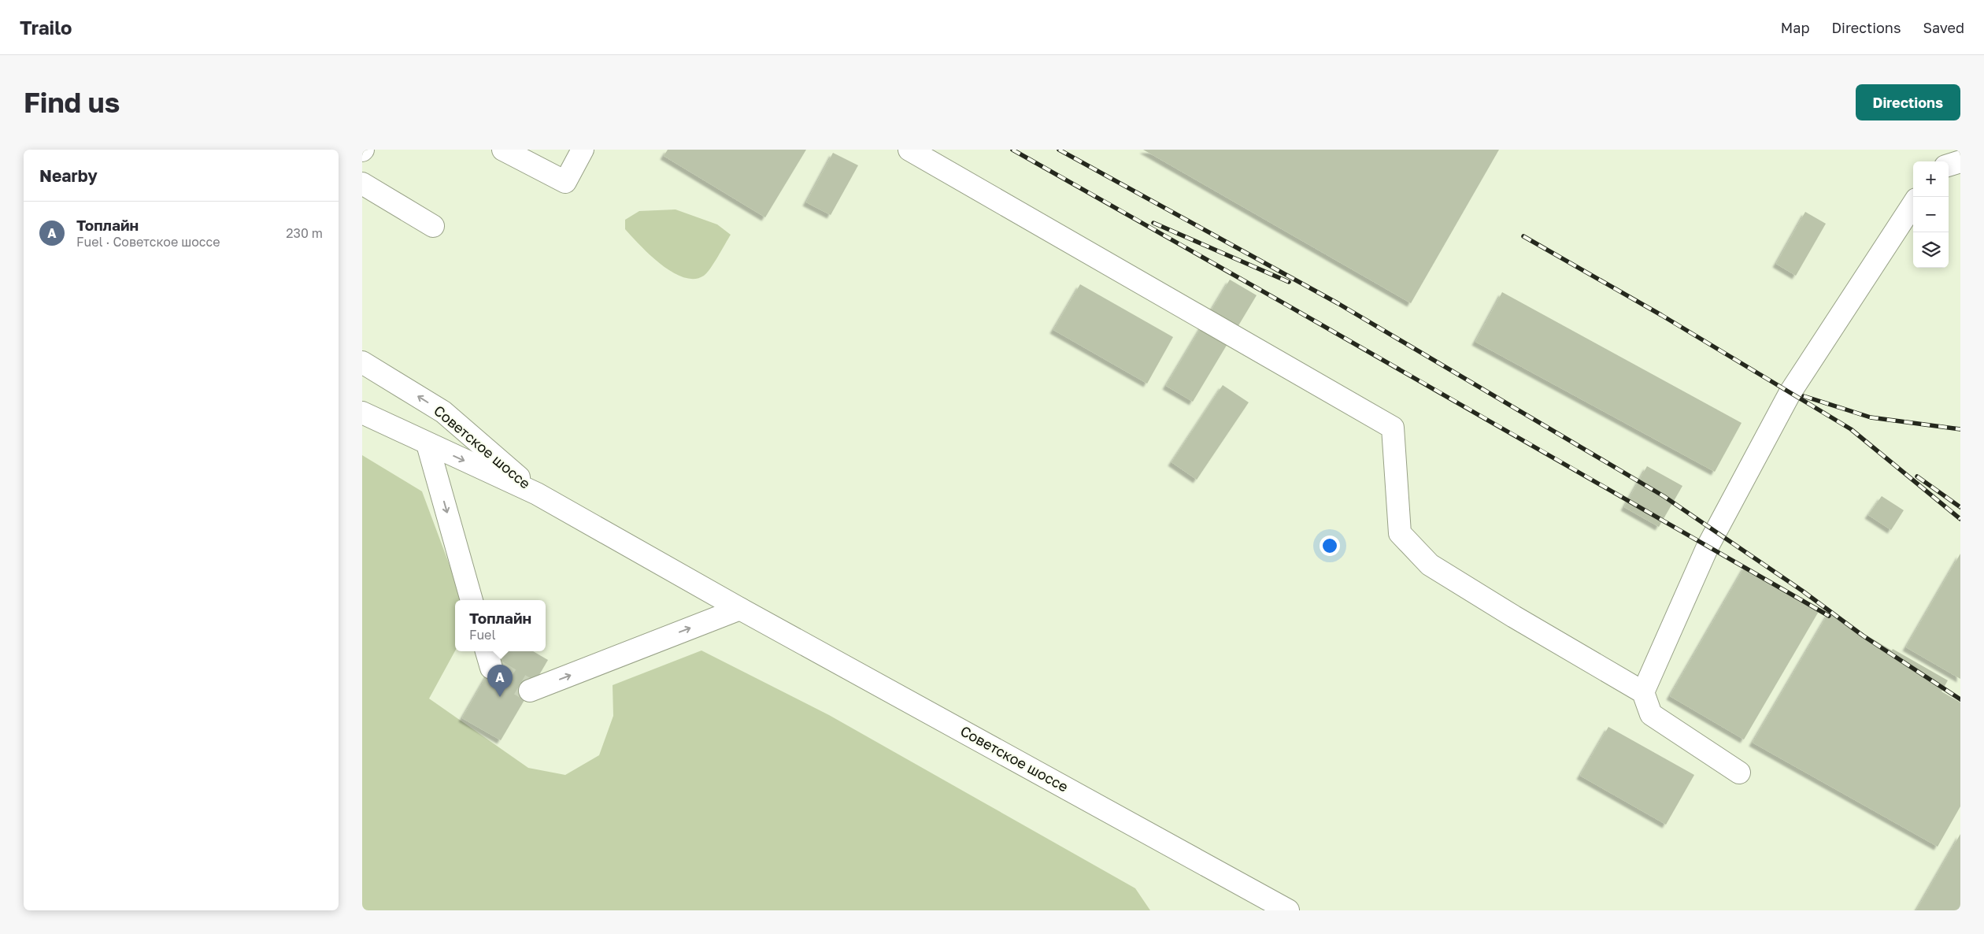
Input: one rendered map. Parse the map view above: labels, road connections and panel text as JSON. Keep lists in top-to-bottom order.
{
  "streets": {
    "main road": ["Советское шоссе"]
  },
  "page": {
    "header": "Trailo",
    "nav": ["Map", "Directions", "Saved"],
    "buttons": "Directions",
    "title": "Find us",
    "heading": "Nearby",
    "map_buttons": ["+", "−"],
    "list": [
      {
        "mark": "A",
        "name": "Топлайн",
        "note": "Fuel · Советское шоссе",
        "value": "230 m"
      }
    ],
    "popup": ["Топлайн", "Fuel"],
    "pins": "A"
  }
}
